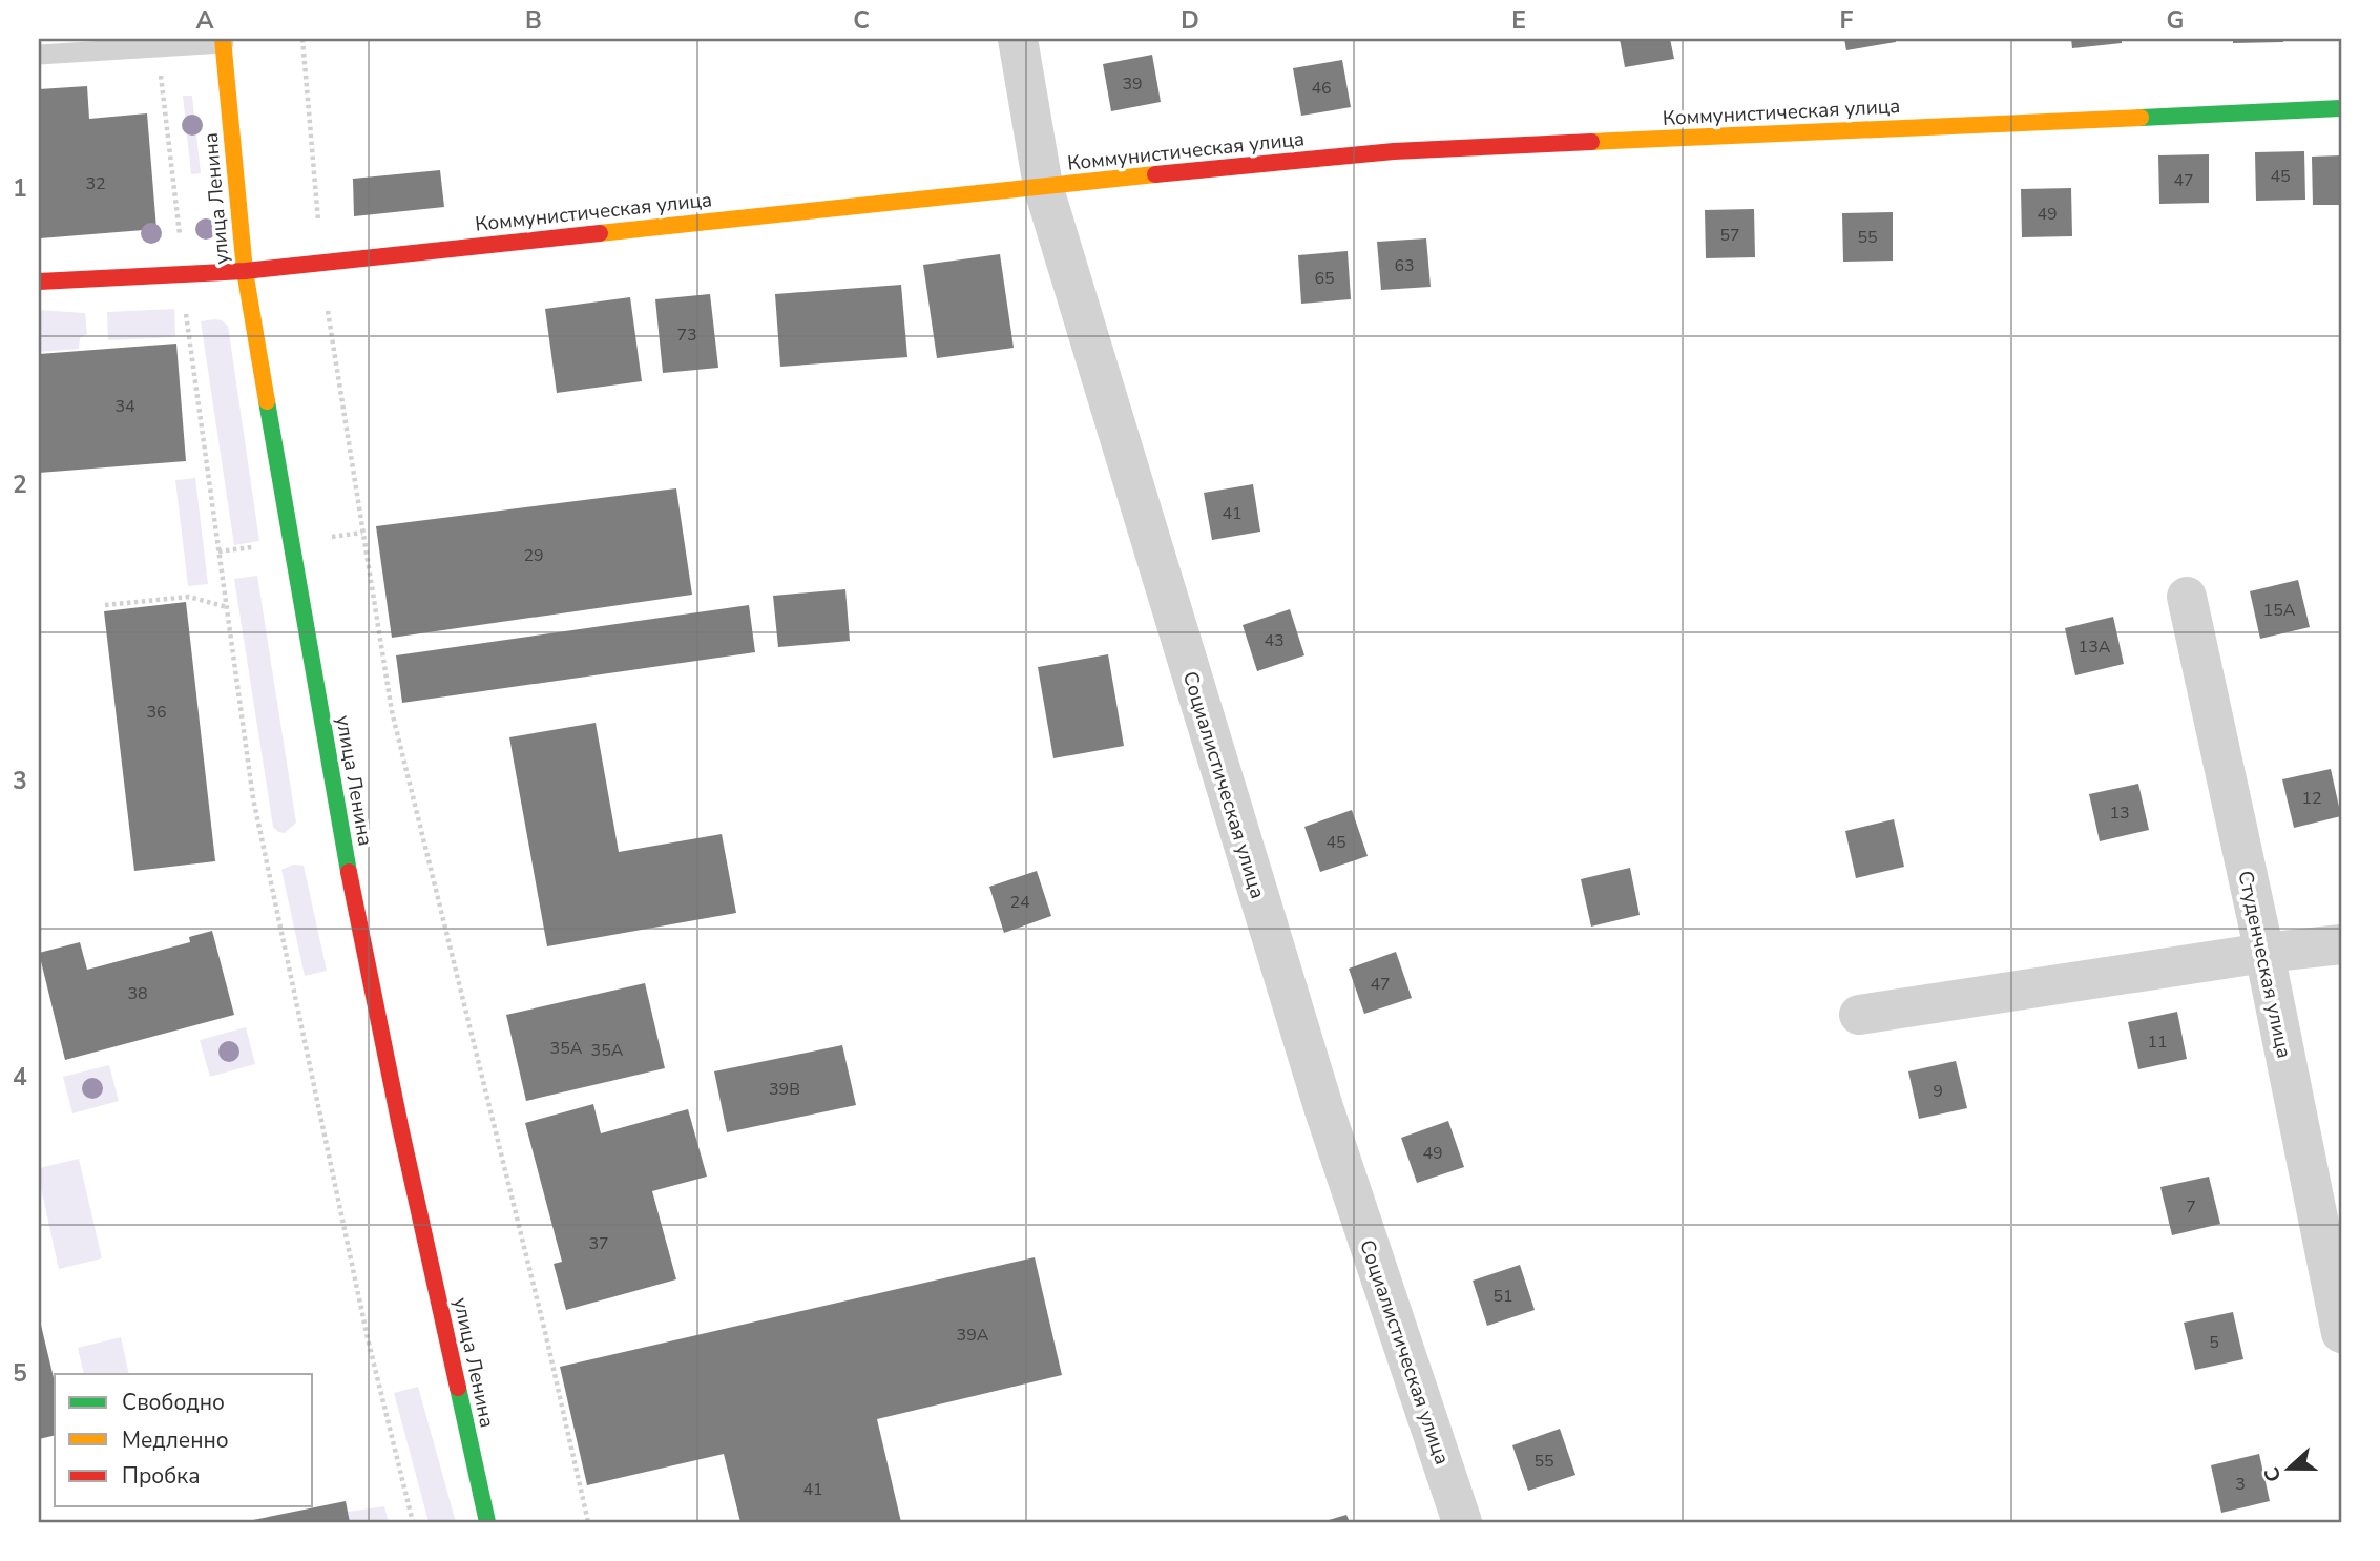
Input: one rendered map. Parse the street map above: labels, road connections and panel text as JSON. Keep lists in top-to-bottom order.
{
  "streets": {
    "street": [
      "Коммунистическая улица",
      "улица Ленина",
      "Социалистическая улица",
      "Студенческая улица"
    ]
  },
  "crossings": [
    ["Коммунистическая улица", "улица Ленина"],
    ["Коммунистическая улица", "Социалистическая улица"]
  ],
  "house_numbers": [
    "39",
    "46",
    "45",
    "47",
    "32",
    "49",
    "57",
    "55",
    "63",
    "65",
    "73",
    "34",
    "41",
    "29",
    "15А",
    "43",
    "13А",
    "36",
    "12",
    "13",
    "45",
    "24",
    "47",
    "38",
    "11",
    "35А",
    "35А",
    "39В",
    "9",
    "49",
    "7",
    "37",
    "51",
    "39А",
    "5",
    "55",
    "3",
    "41"
  ],
  "legend": ["Свободно", "Медленно", "Пробка"],
  "north": "left",
  "grid": {
    "columns": [
      "A",
      "B",
      "C",
      "D",
      "E",
      "F",
      "G"
    ],
    "rows": [
      "1",
      "2",
      "3",
      "4",
      "5"
    ]
  }
}
